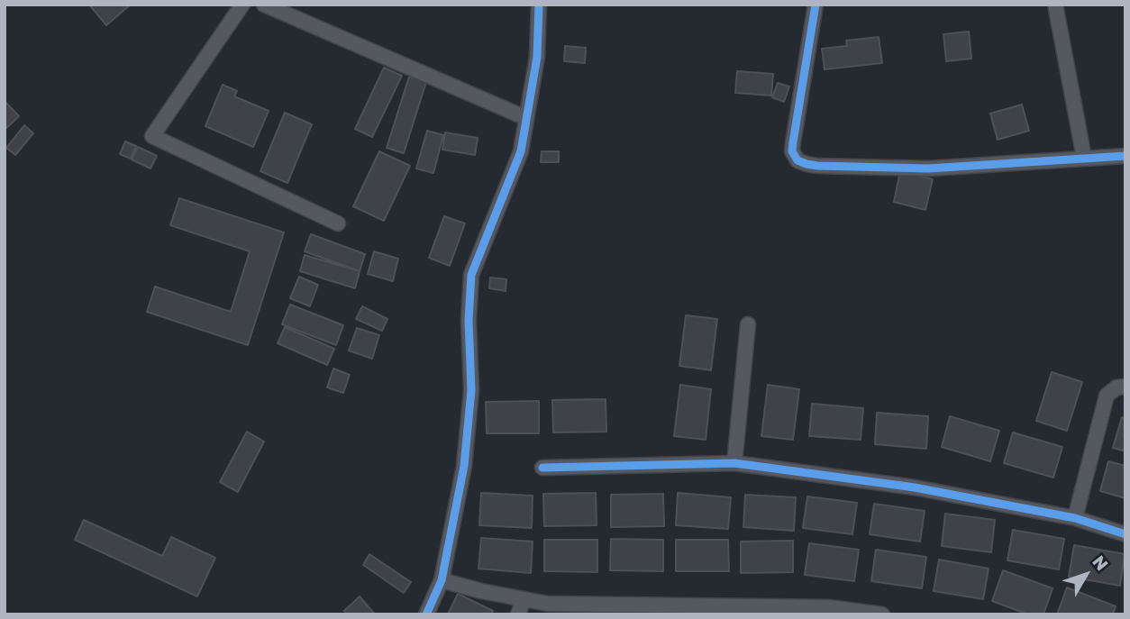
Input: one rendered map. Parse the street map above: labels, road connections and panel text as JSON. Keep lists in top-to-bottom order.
{
  "north": "top right"
}
